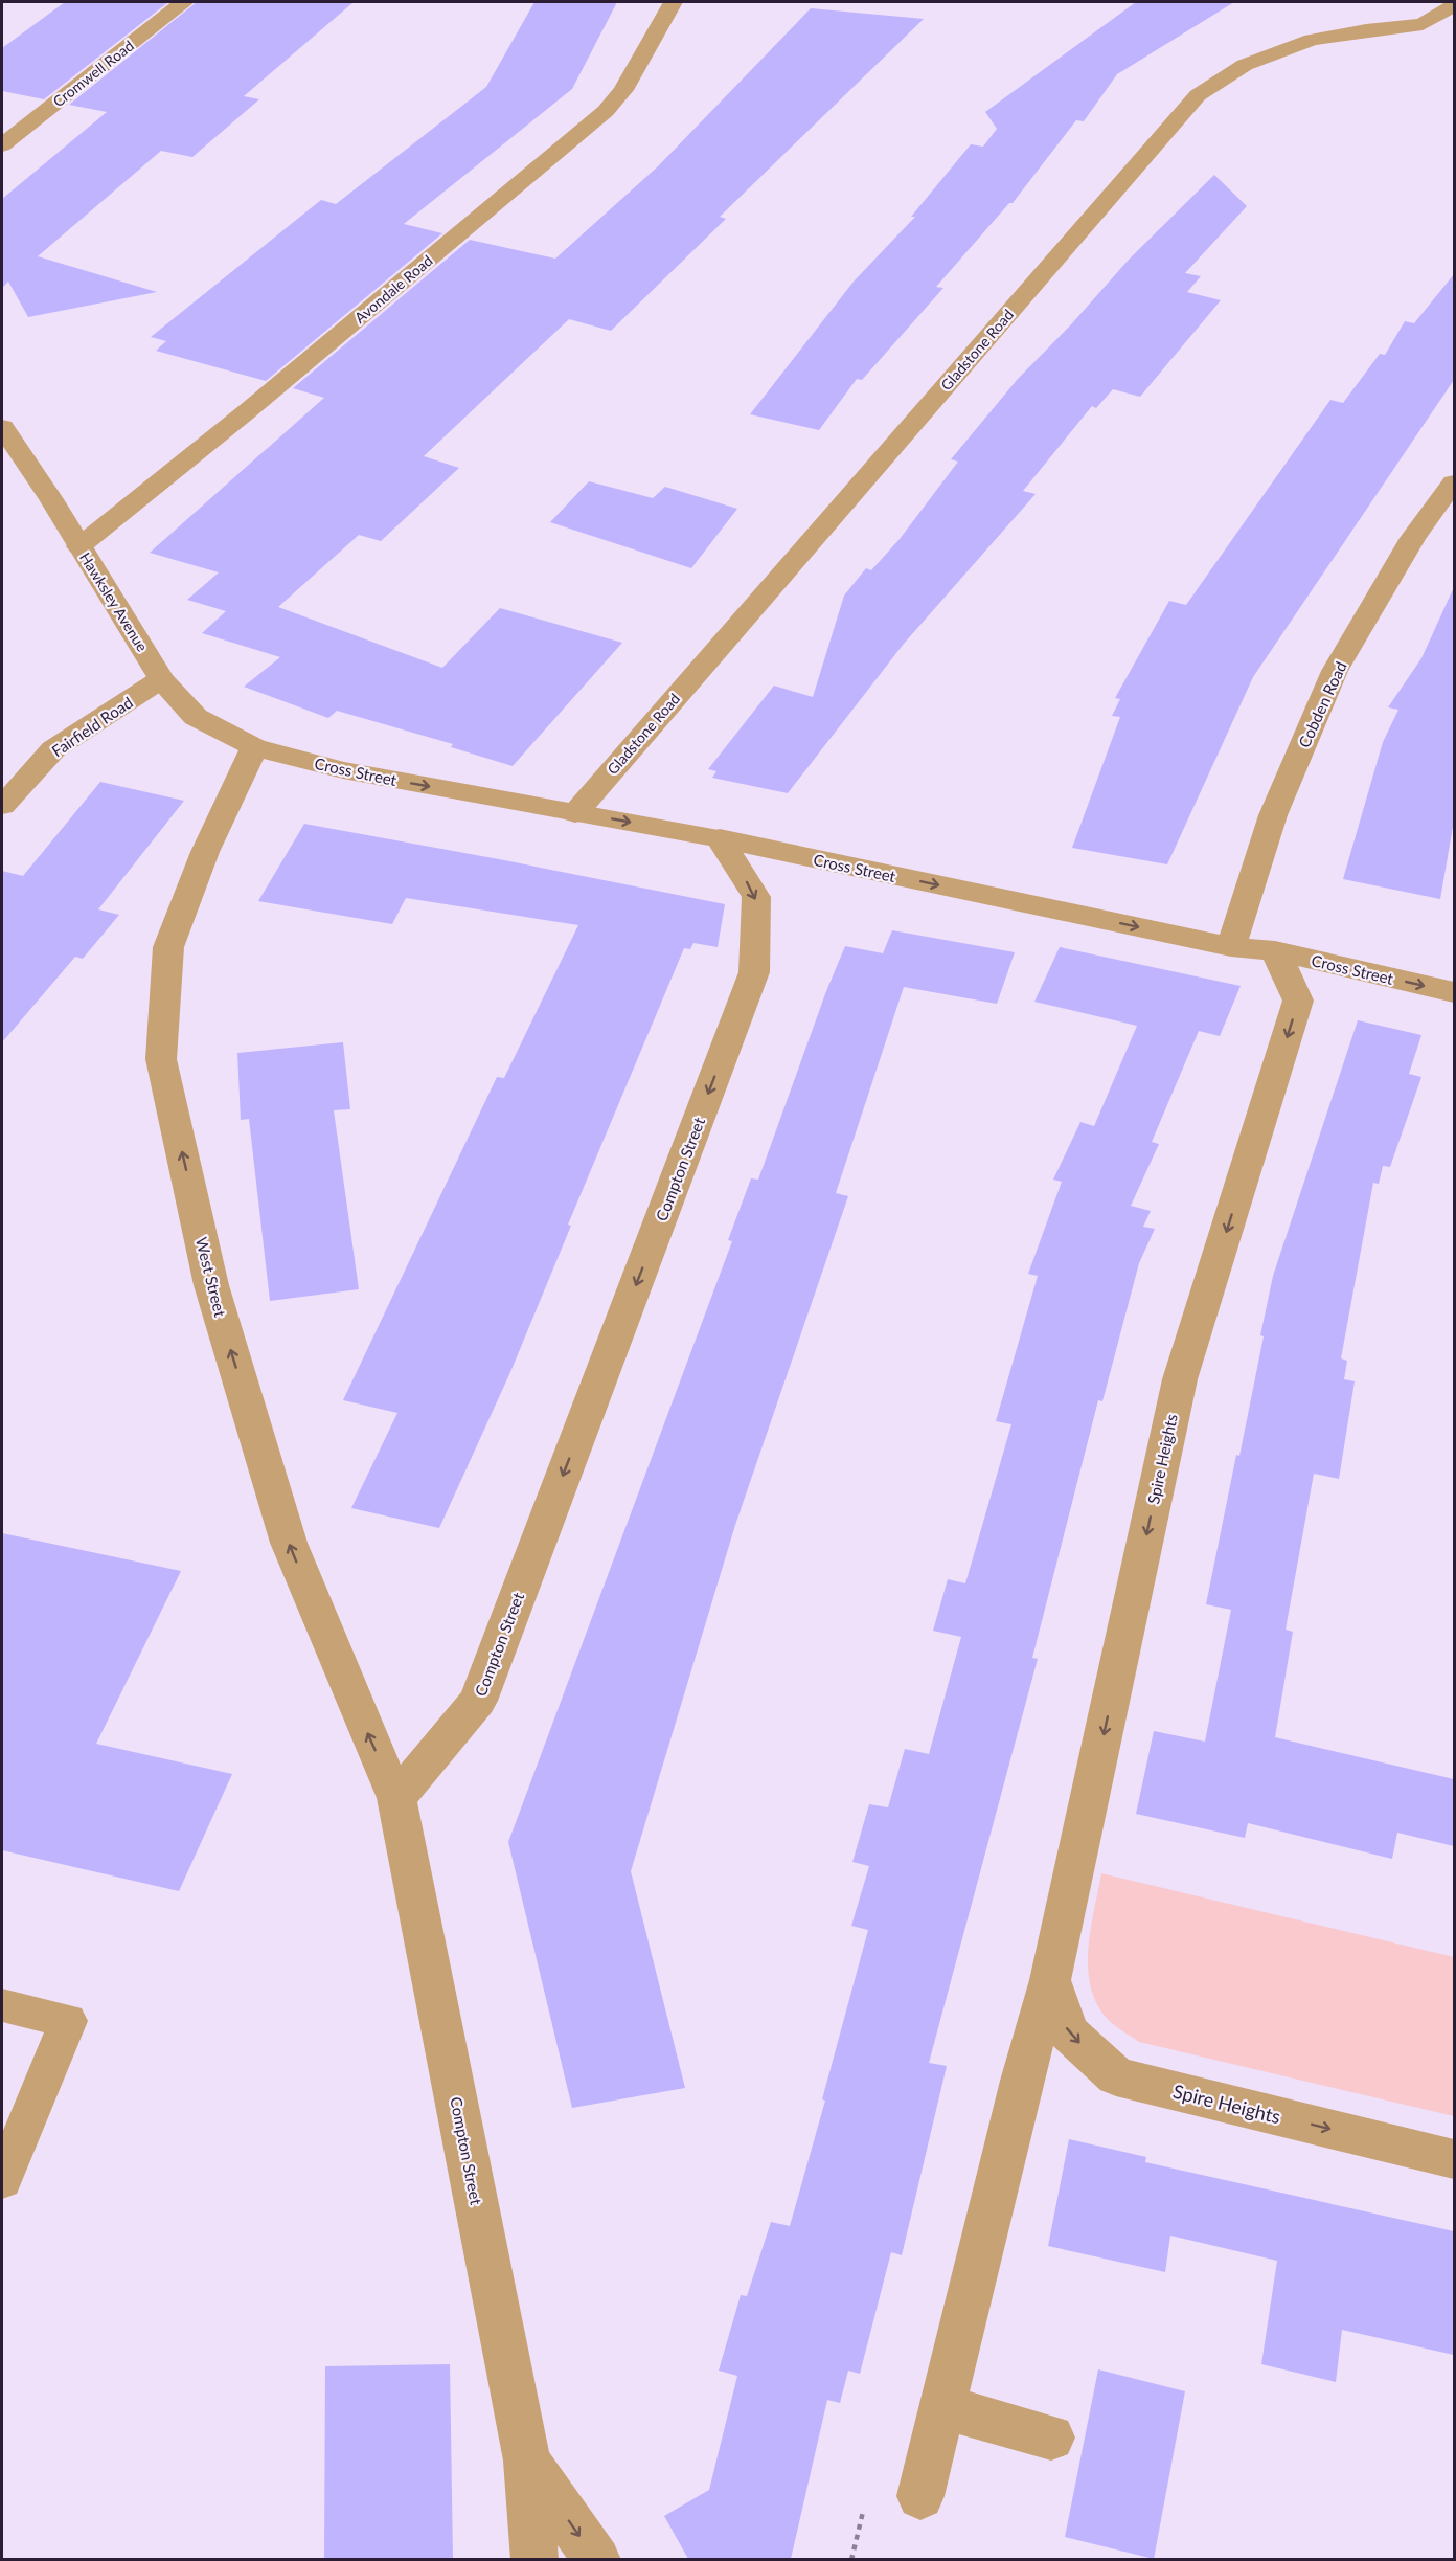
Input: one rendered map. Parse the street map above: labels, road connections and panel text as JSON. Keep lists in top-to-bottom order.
{
  "streets": {
    "street": [
      "Cromwell Road",
      "Avondale Road",
      "Gladstone Road",
      "Hawksley Avenue",
      "Cobden Road",
      "Fairfield Road",
      "Cross Street",
      "Compton Street",
      "West Street",
      "Spire Heights"
    ]
  },
  "crossings": [
    ["Avondale Road", "Hawksley Avenue"],
    ["Gladstone Road", "Cross Street"],
    ["Hawksley Avenue", "Fairfield Road"],
    ["Hawksley Avenue", "Cross Street"],
    ["Hawksley Avenue", "West Street"],
    ["Cobden Road", "Cross Street"],
    ["Cross Street", "Compton Street"],
    ["Cross Street", "West Street"],
    ["Cross Street", "Spire Heights"],
    ["Compton Street", "West Street"]
  ],
  "one_way": ["Cross Street", "Compton Street", "West Street"]
}
